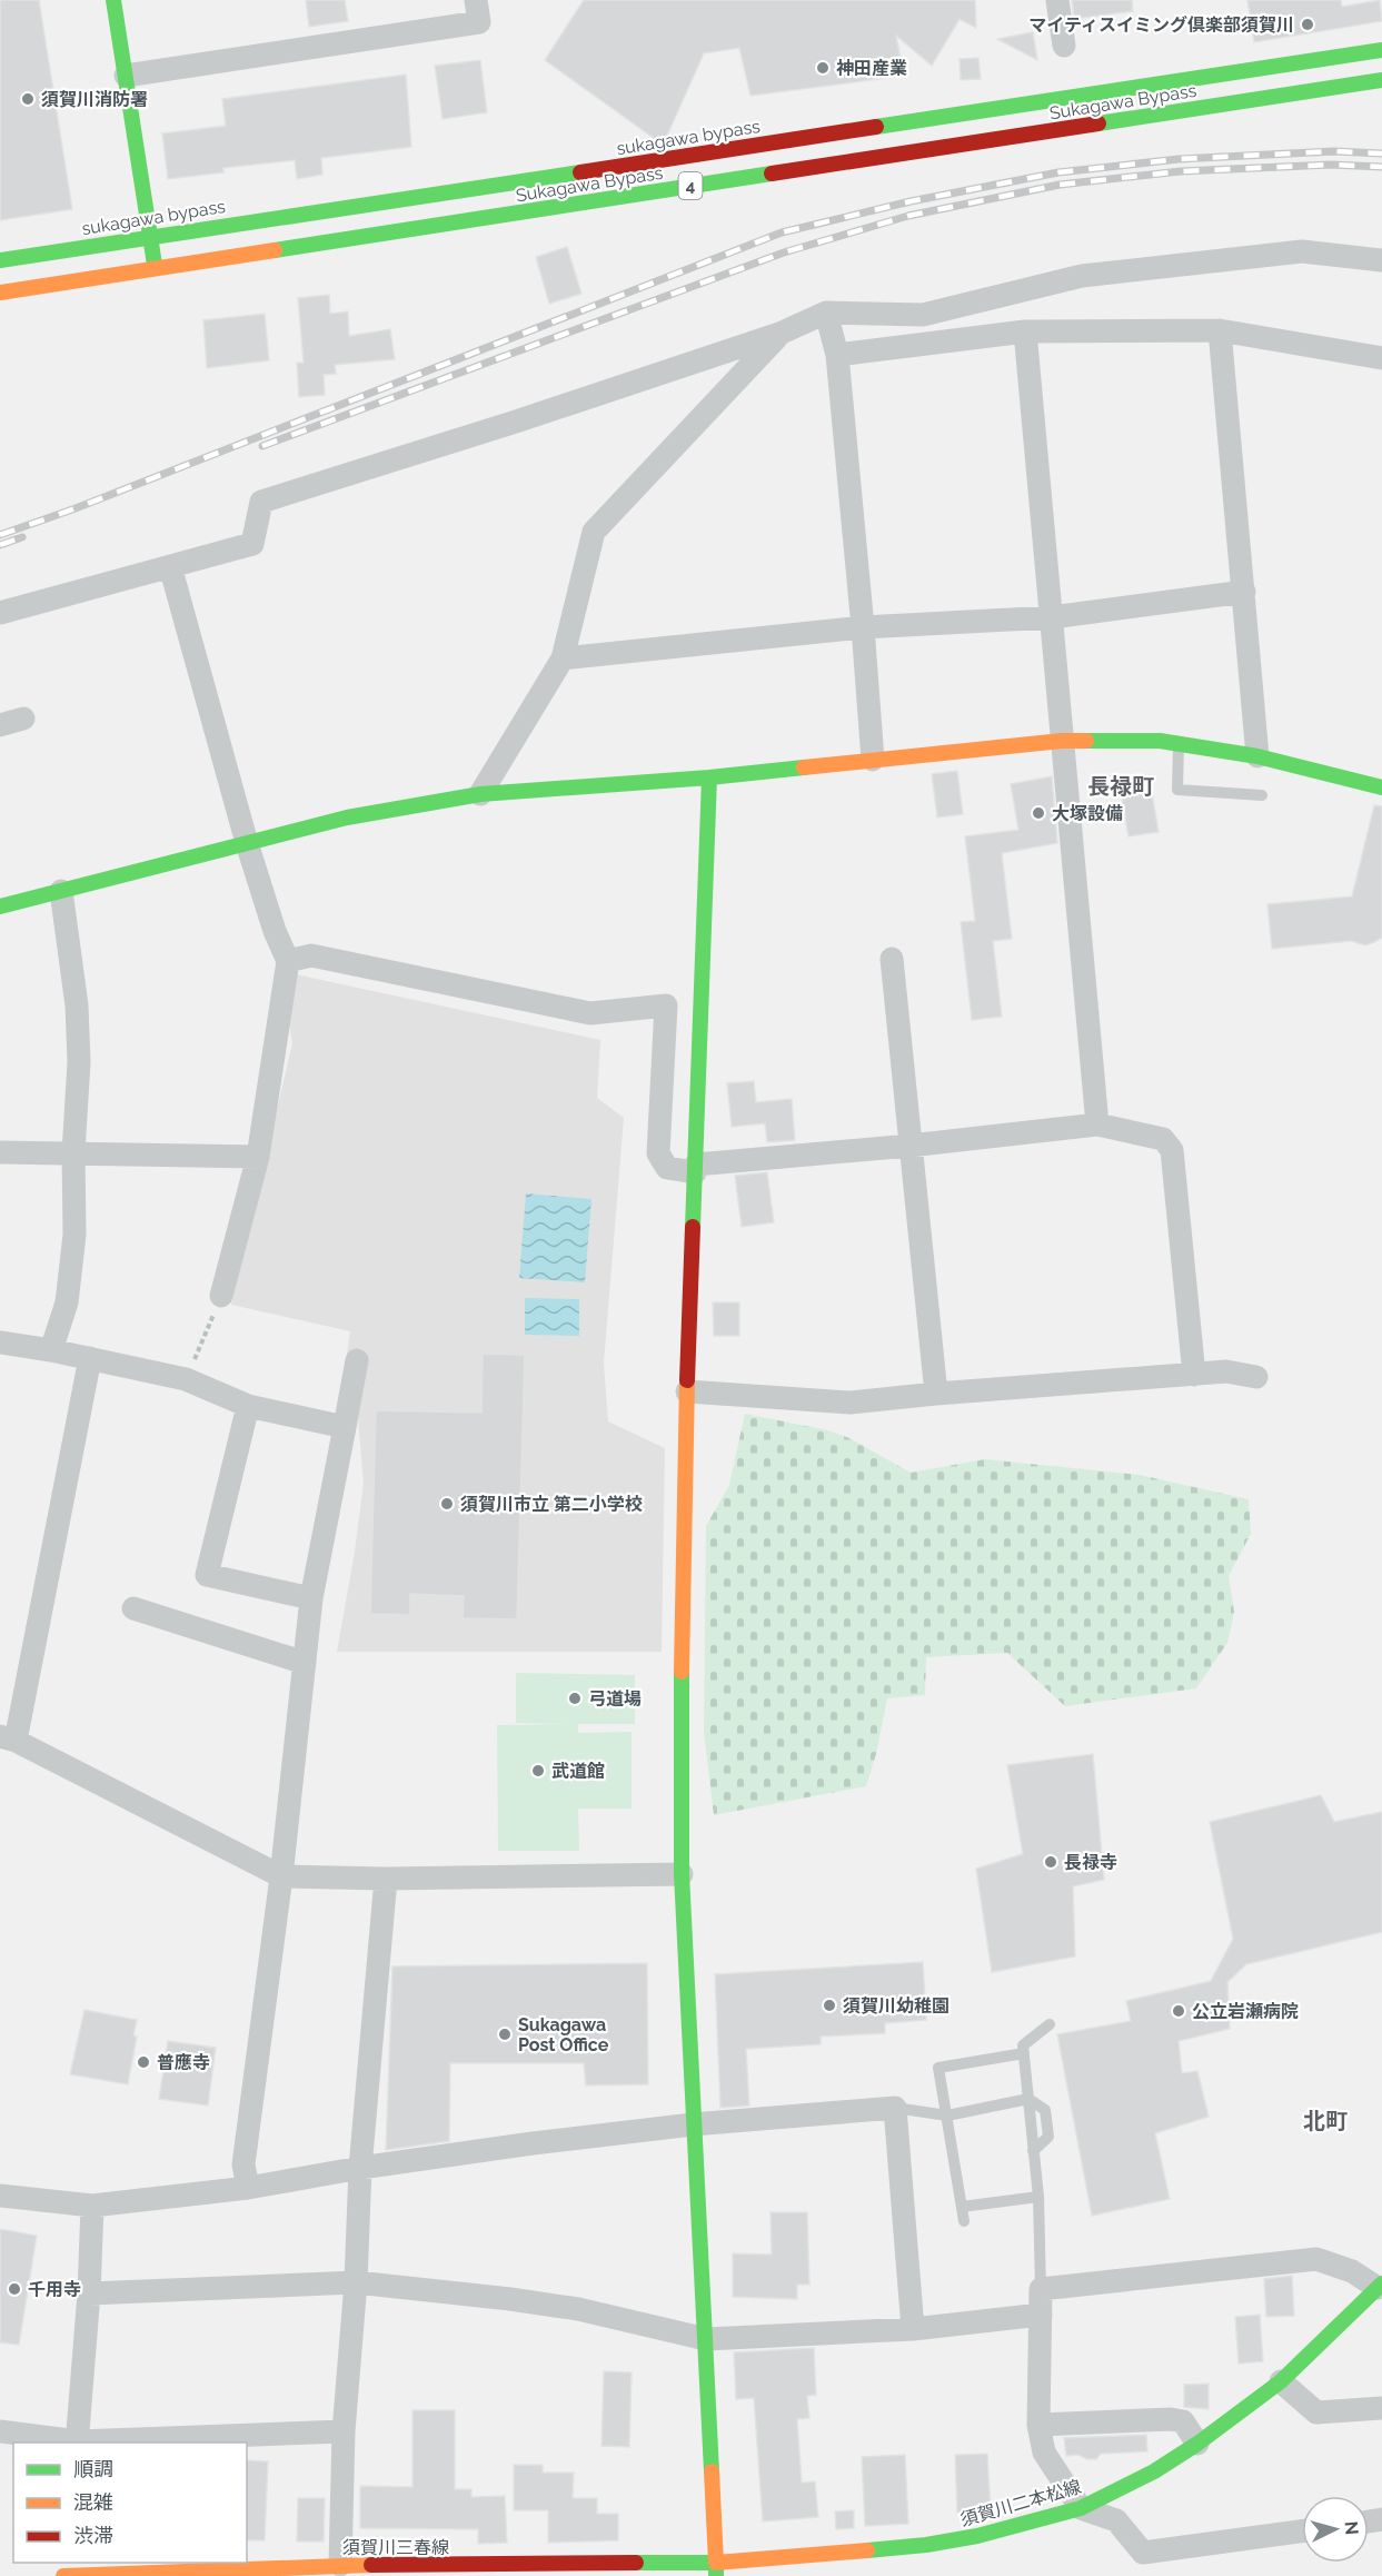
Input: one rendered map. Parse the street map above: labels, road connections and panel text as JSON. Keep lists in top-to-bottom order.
{
  "streets": {
    "main road": [
      "Sukagawa Bypass",
      "sukagawa bypass",
      "4",
      "須賀川二本松線",
      "須賀川三春線"
    ]
  },
  "crossings": [
    ["須賀川二本松線", "須賀川三春線"]
  ],
  "districts": ["長禄町", "北町"],
  "places": [
    "マイティスイミング倶楽部須賀川",
    "神田産業",
    "須賀川消防署",
    "大塚設備",
    "須賀川市立 第二小学校",
    "弓道場",
    "武道館",
    "長禄寺",
    "須賀川幼稚園",
    "公立岩瀬病院",
    "Sukagawa Post Office",
    "普應寺",
    "千用寺"
  ],
  "legend": ["順調", "混雑", "渋滞"],
  "north": "right"
}
